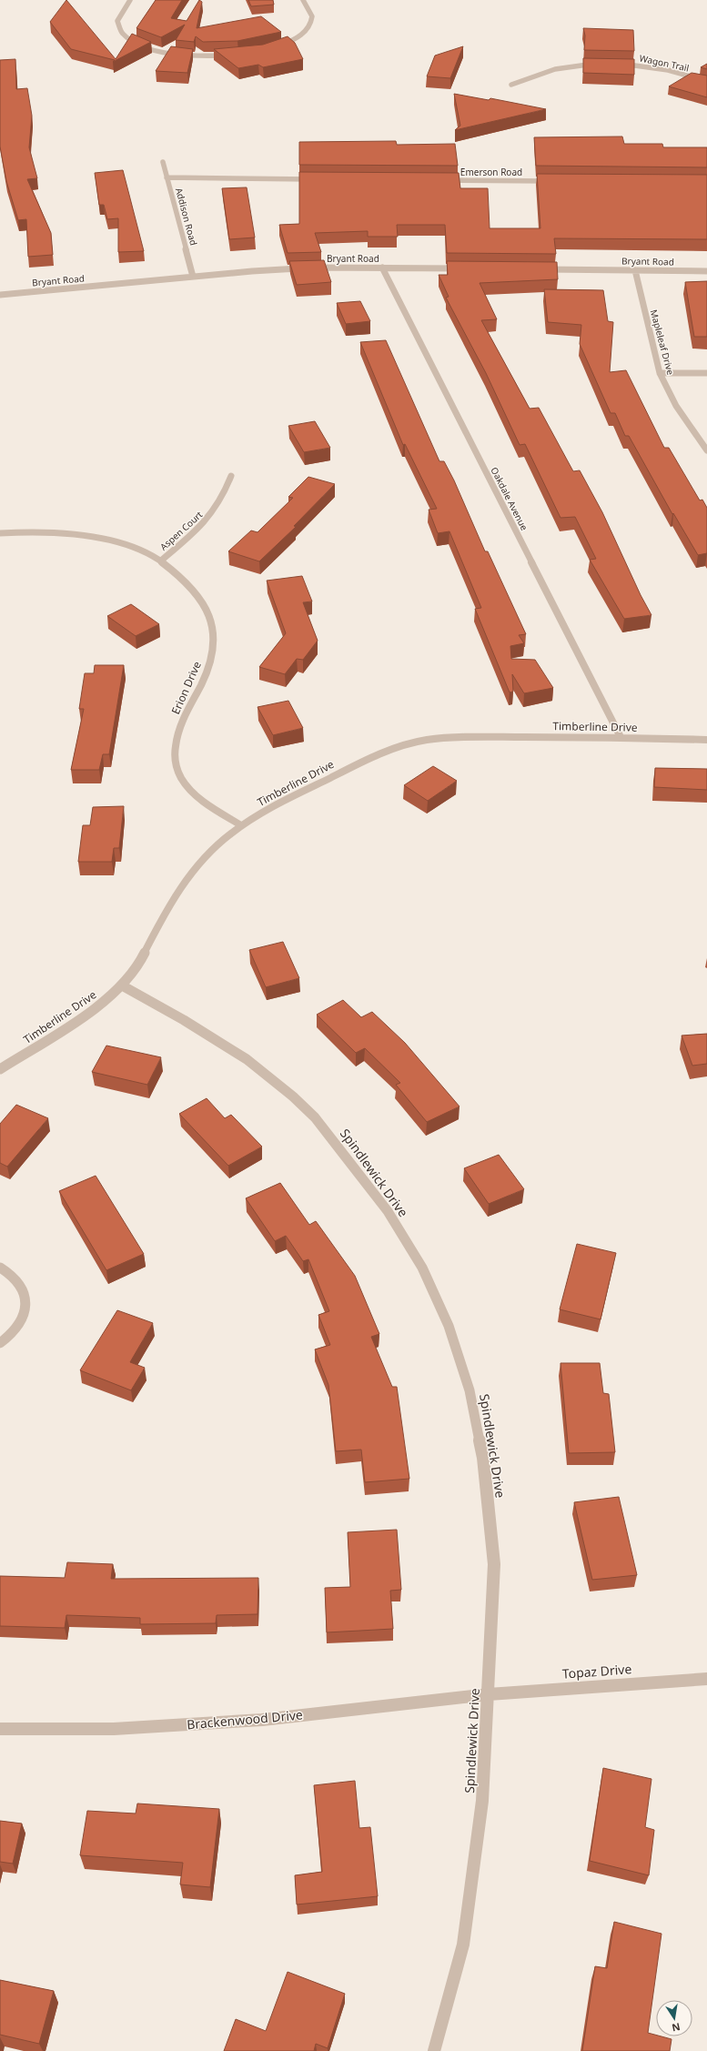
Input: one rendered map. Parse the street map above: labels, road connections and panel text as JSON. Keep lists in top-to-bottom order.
{
  "streets": {
    "street": [
      "Wagon Trail",
      "Emerson Road",
      "Addison Road",
      "Bryant Road",
      "Mapleleaf Drive",
      "Oakdale Avenue",
      "Aspen Court",
      "Erion Drive",
      "Timberline Drive",
      "Spindlewick Drive",
      "Topaz Drive",
      "Brackenwood Drive"
    ]
  },
  "crossings": [
    ["Addison Road", "Bryant Road"],
    ["Bryant Road", "Mapleleaf Drive"],
    ["Bryant Road", "Oakdale Avenue"],
    ["Oakdale Avenue", "Timberline Drive"],
    ["Aspen Court", "Erion Drive"],
    ["Erion Drive", "Timberline Drive"],
    ["Timberline Drive", "Spindlewick Drive"],
    ["Spindlewick Drive", "Topaz Drive"],
    ["Spindlewick Drive", "Brackenwood Drive"],
    ["Topaz Drive", "Brackenwood Drive"]
  ],
  "north": "bottom"
}
